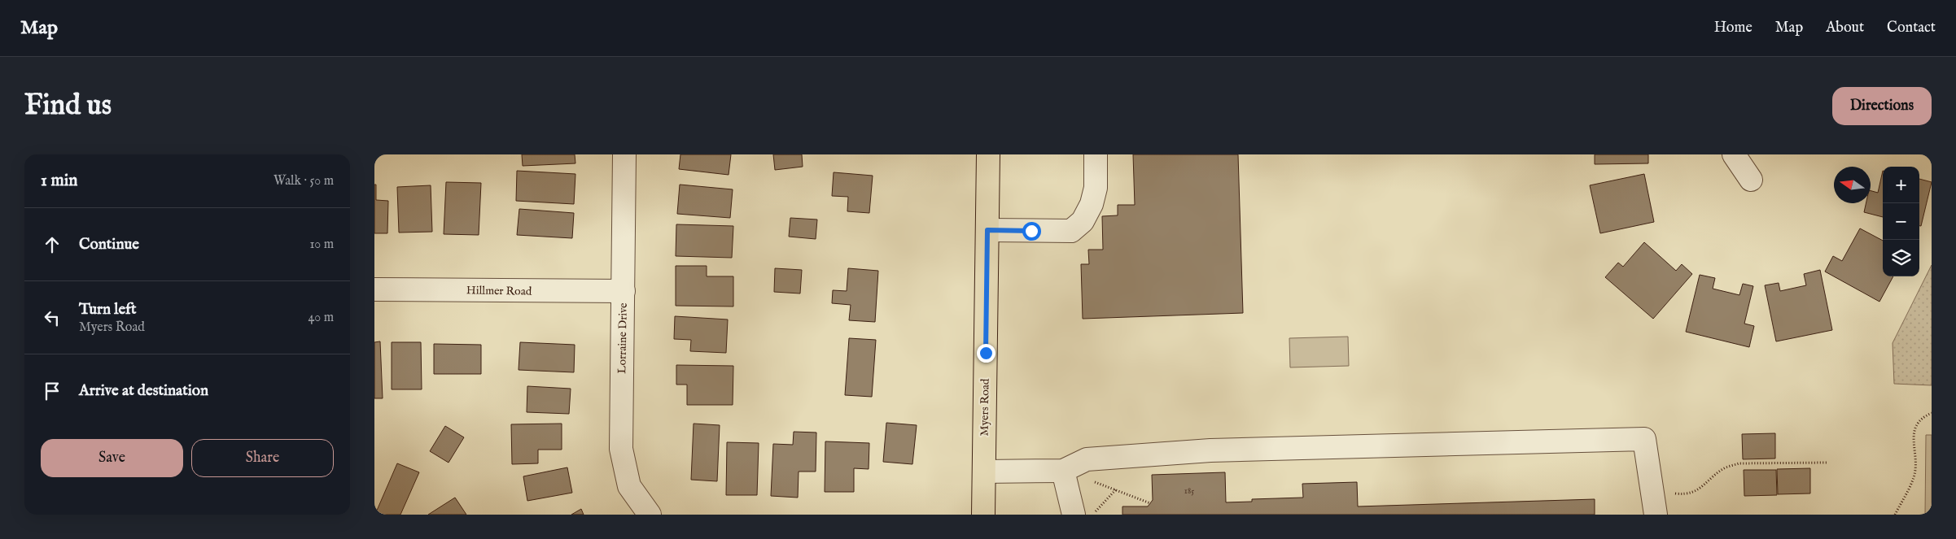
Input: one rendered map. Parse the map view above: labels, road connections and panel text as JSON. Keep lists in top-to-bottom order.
{
  "streets": {
    "main road": ["Myers Road"],
    "street": ["Hillmer Road", "Lorraine Drive"]
  },
  "crossings": [
    ["Hillmer Road", "Lorraine Drive"]
  ],
  "house_numbers": ["185"],
  "north": "left",
  "page": {
    "header": "Map",
    "nav": [
      "Home",
      "Map",
      "About",
      "Contact"
    ],
    "buttons": [
      "Directions",
      ["Save", "Share"]
    ],
    "title": "Find us",
    "heading": ["1 min", "Walk · 50 m"],
    "map_buttons": ["+", "−"],
    "list": [
      ["Continue", "10 m"],
      ["Turn left", "Myers Road", "40 m"],
      "Arrive at destination"
    ]
  }
}
